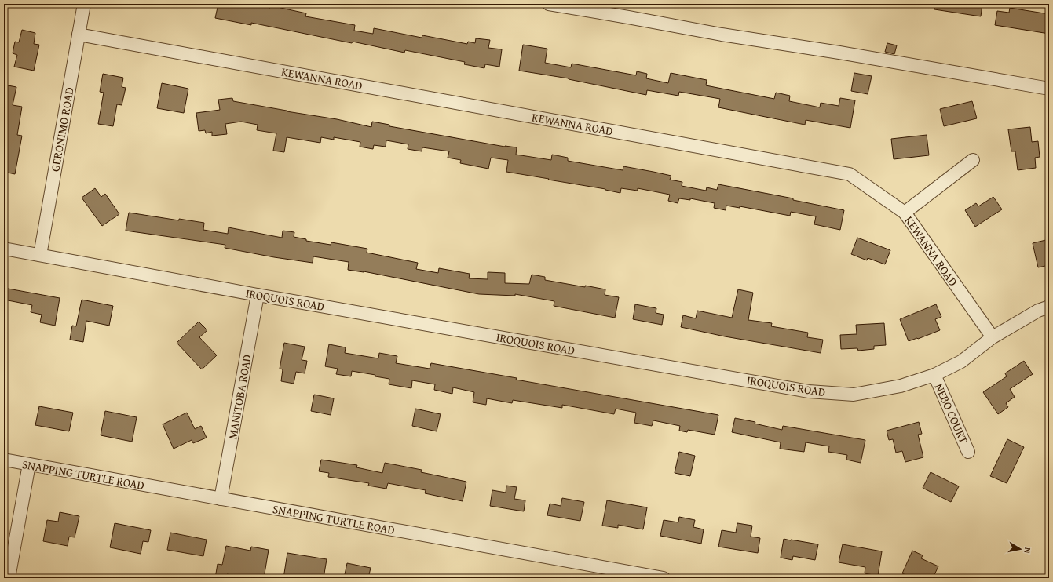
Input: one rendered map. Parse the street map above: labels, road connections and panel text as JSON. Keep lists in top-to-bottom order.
{
  "streets": {
    "street": [
      "KEWANNA ROAD",
      "GERONIMO ROAD",
      "IROQUOIS ROAD",
      "MANITOBA ROAD",
      "NEBO COURT",
      "SNAPPING TURTLE ROAD"
    ]
  },
  "crossings": [
    ["KEWANNA ROAD", "GERONIMO ROAD"],
    ["KEWANNA ROAD", "IROQUOIS ROAD"],
    ["GERONIMO ROAD", "IROQUOIS ROAD"],
    ["IROQUOIS ROAD", "MANITOBA ROAD"],
    ["IROQUOIS ROAD", "NEBO COURT"],
    ["MANITOBA ROAD", "SNAPPING TURTLE ROAD"]
  ],
  "north": "right"
}
